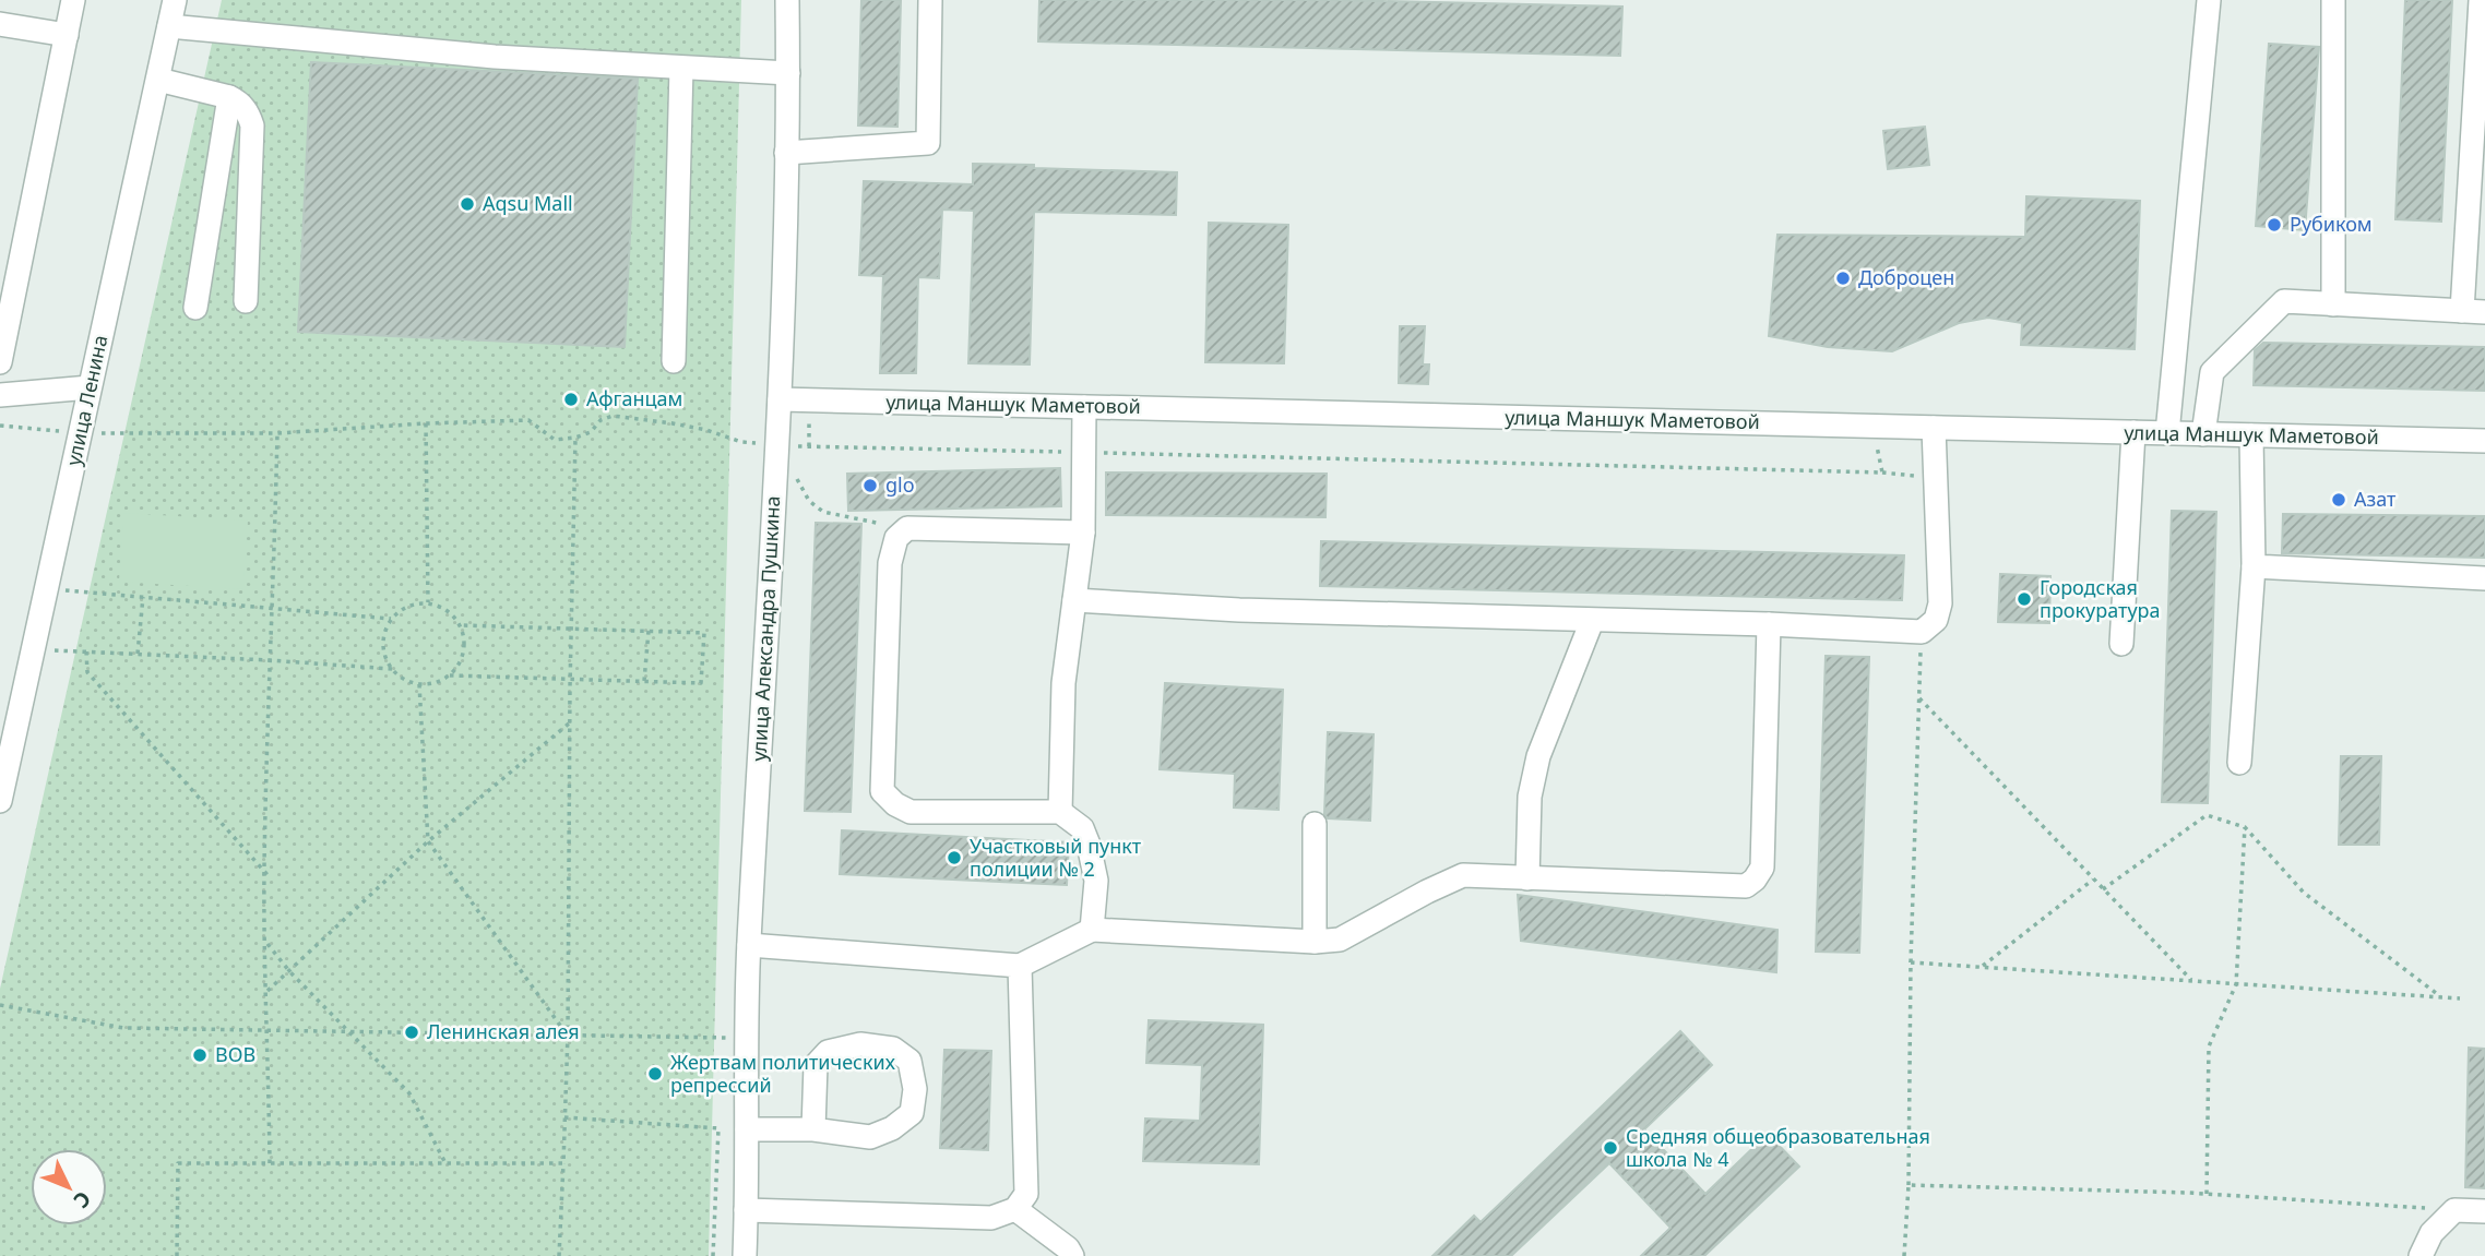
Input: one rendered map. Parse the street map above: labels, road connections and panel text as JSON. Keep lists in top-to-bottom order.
{
  "streets": {
    "street": ["улица Ленина", "улица Маншук Маметовой", "улица Александра Пушкина"]
  },
  "crossings": [
    ["улица Маншук Маметовой", "улица Александра Пушкина"]
  ],
  "places": [
    "Аqsu Mall",
    "Рубиком",
    "Доброцен",
    "Афганцам",
    "glo",
    "Азат",
    "Городская прокуратура",
    "Участковый пункт полиции № 2",
    "Ленинская алея",
    "ВОВ",
    "Жертвам политических репрессий",
    "Средняя общеобразовательная школа № 4"
  ],
  "north": "bottom right"
}
